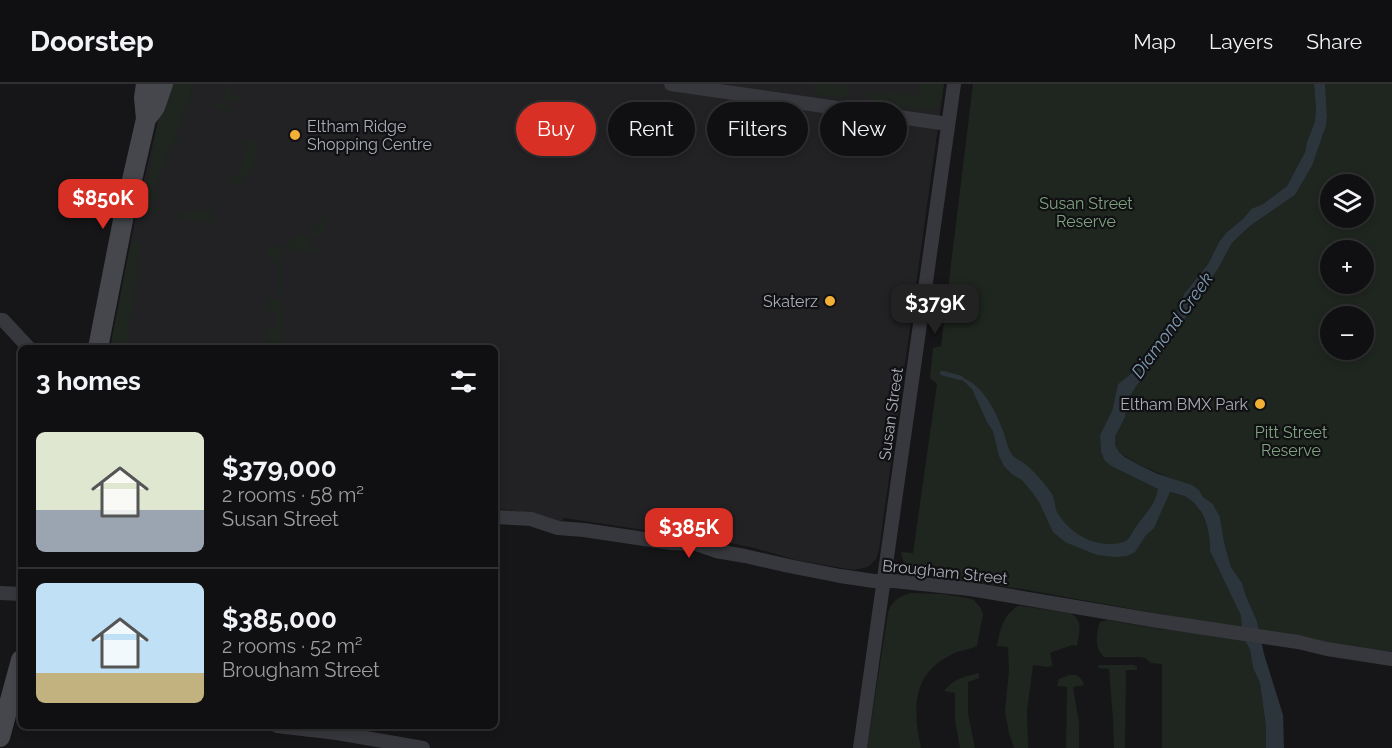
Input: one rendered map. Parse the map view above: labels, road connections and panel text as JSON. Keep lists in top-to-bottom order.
{
  "streets": {
    "street": ["Susan Street", "Brougham Street"]
  },
  "crossings": [
    ["Susan Street", "Brougham Street"]
  ],
  "water": ["Diamond Creek"],
  "parks": ["Susan Street Reserve", "Pitt Street Reserve"],
  "places": ["Eltham Ridge Shopping Centre", "Skaterz", "Eltham BMX Park"],
  "page": {
    "header": "Doorstep",
    "nav": ["Map", "Layers", "Share"],
    "chip": [
      "Buy",
      "Rent",
      "Filters",
      "New"
    ],
    "map_buttons": ["+", "−"],
    "price": ["$850K", "$379K", "$385K"],
    "heading": "3 homes",
    "list": [
      {
        "name": "$379,000",
        "note": "2 rooms · 58 m² · Susan Street"
      },
      {
        "name": "$385,000",
        "note": "2 rooms · 52 m² · Brougham Street"
      }
    ]
  }
}
